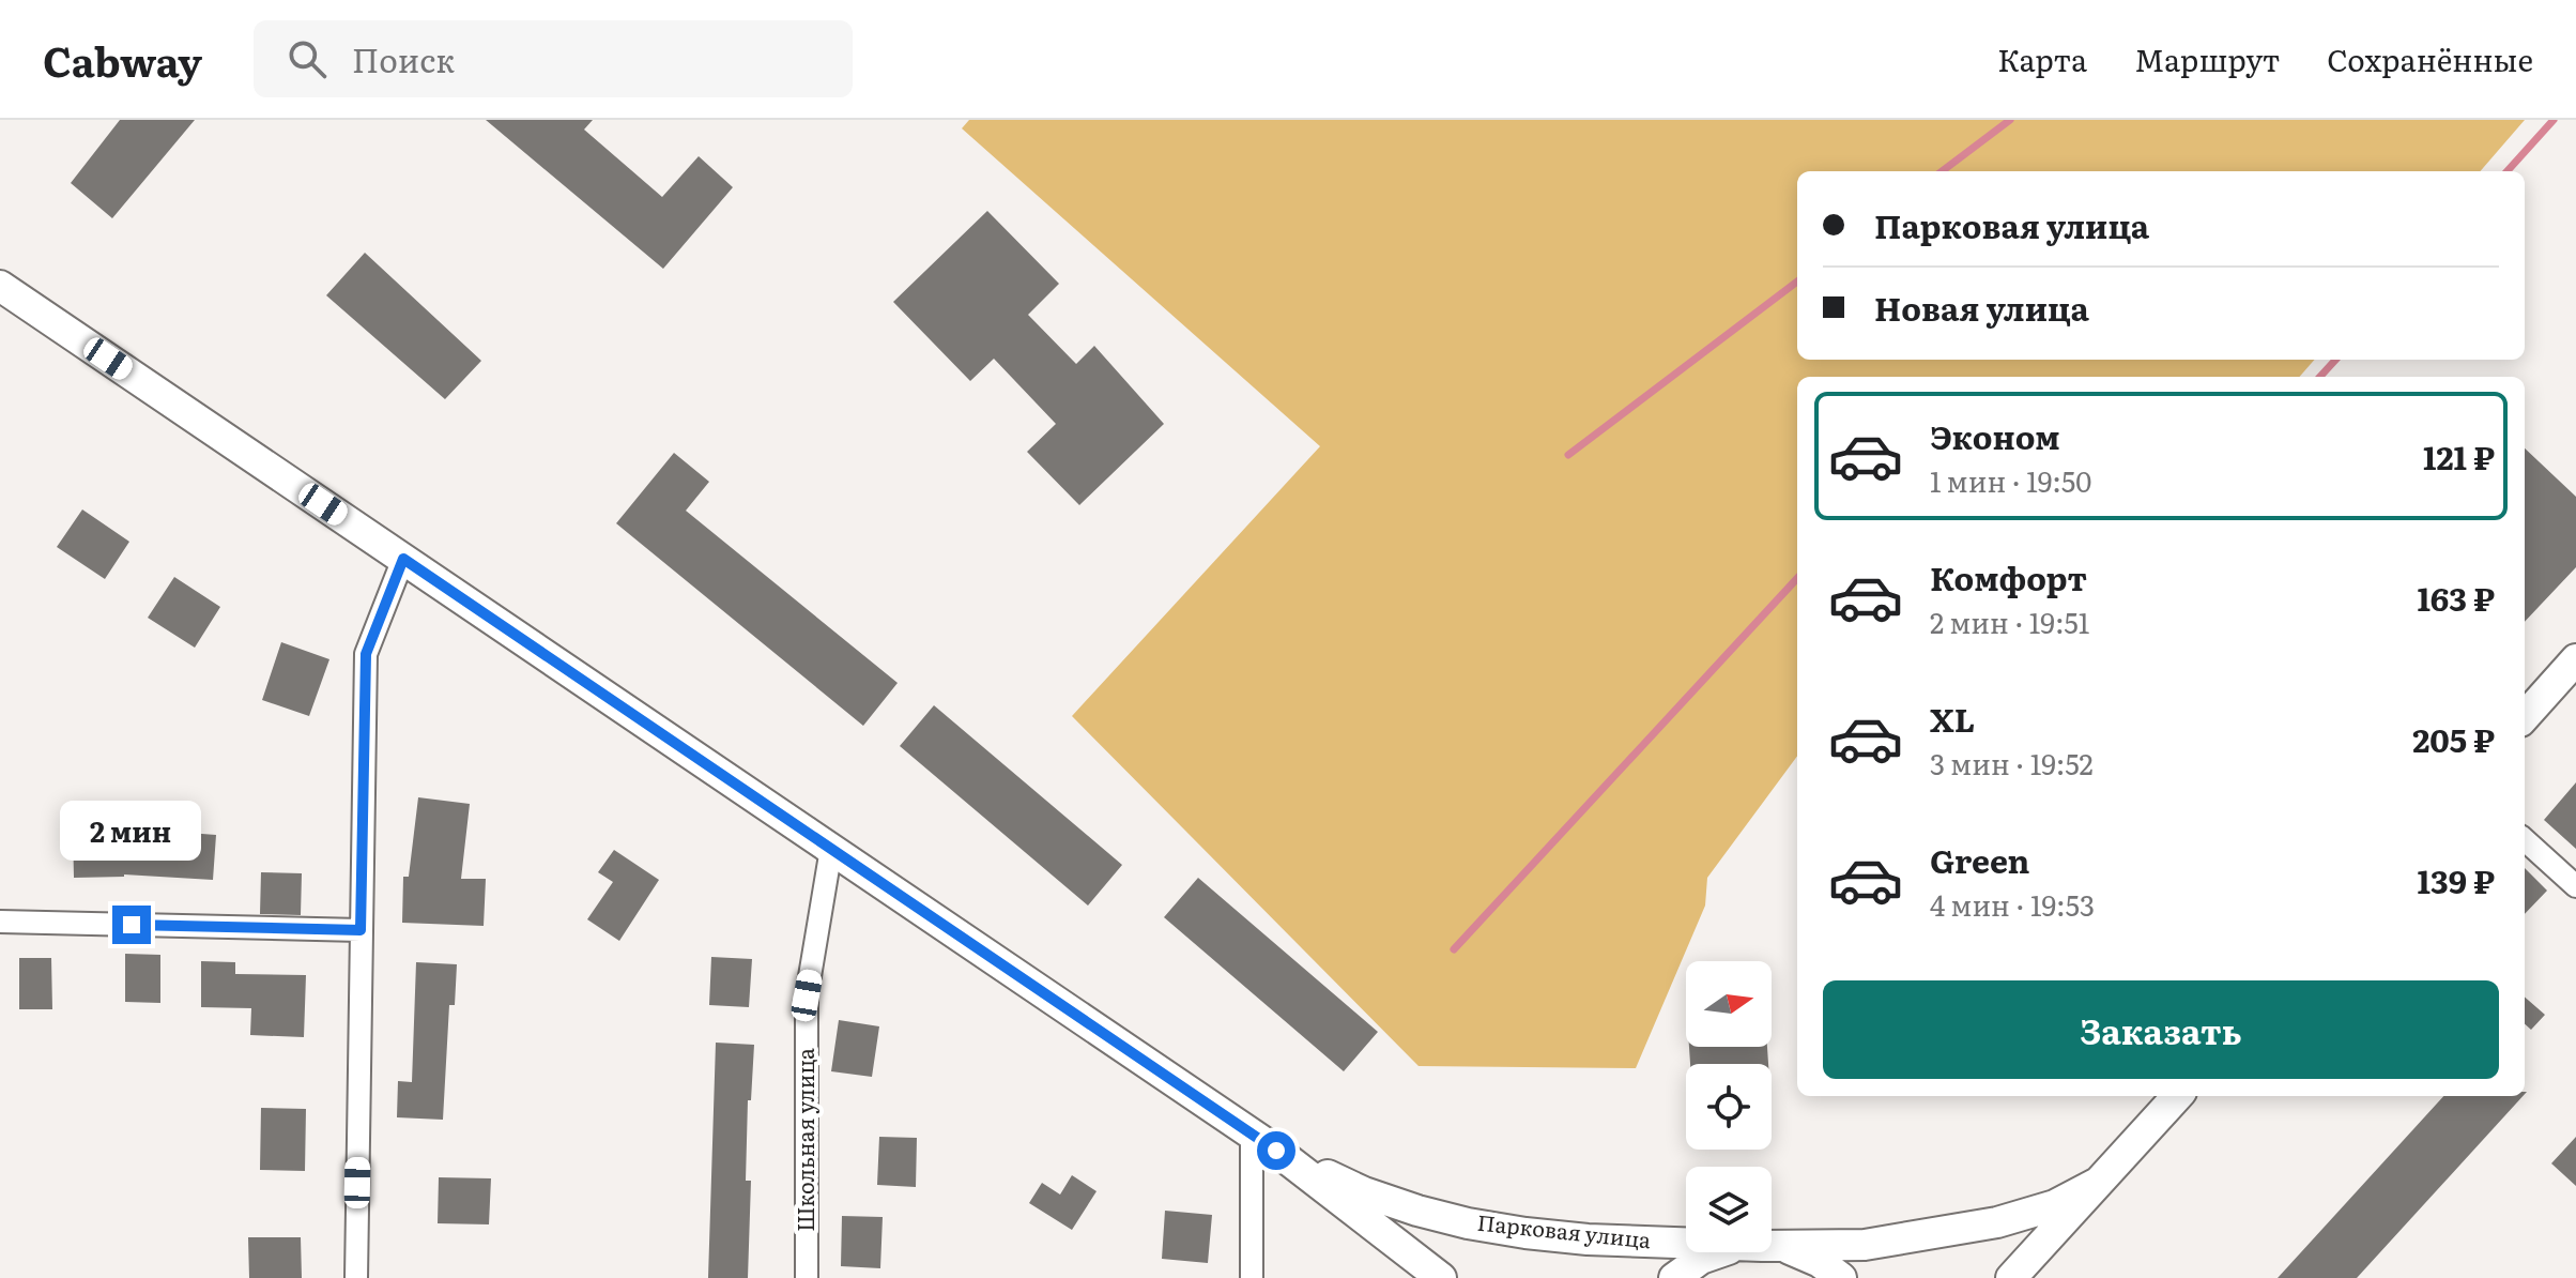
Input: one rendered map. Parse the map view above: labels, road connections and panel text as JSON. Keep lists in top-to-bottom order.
{
  "streets": {
    "main road": ["Парковая улица"],
    "street": ["Школьная улица"]
  },
  "crossings": [
    ["Школьная улица", "Парковая улица"]
  ],
  "north": "right",
  "page": {
    "header": "Cabway",
    "search": "Поиск",
    "nav": ["Карта", "Маршрут", "Сохранённые"],
    "banner": ["Парковая улица", "Новая улица"],
    "list": [
      {
        "name": "Эконом",
        "note": "1 мин · 19:50",
        "value": "121 ₽"
      },
      {
        "name": "Комфорт",
        "note": "2 мин · 19:51",
        "value": "163 ₽"
      },
      {
        "name": "XL",
        "note": "3 мин · 19:52",
        "value": "205 ₽"
      },
      {
        "name": "Green",
        "note": "4 мин · 19:53",
        "value": "139 ₽"
      }
    ],
    "bubble": "2 мин",
    "buttons": "Заказать"
  }
}
